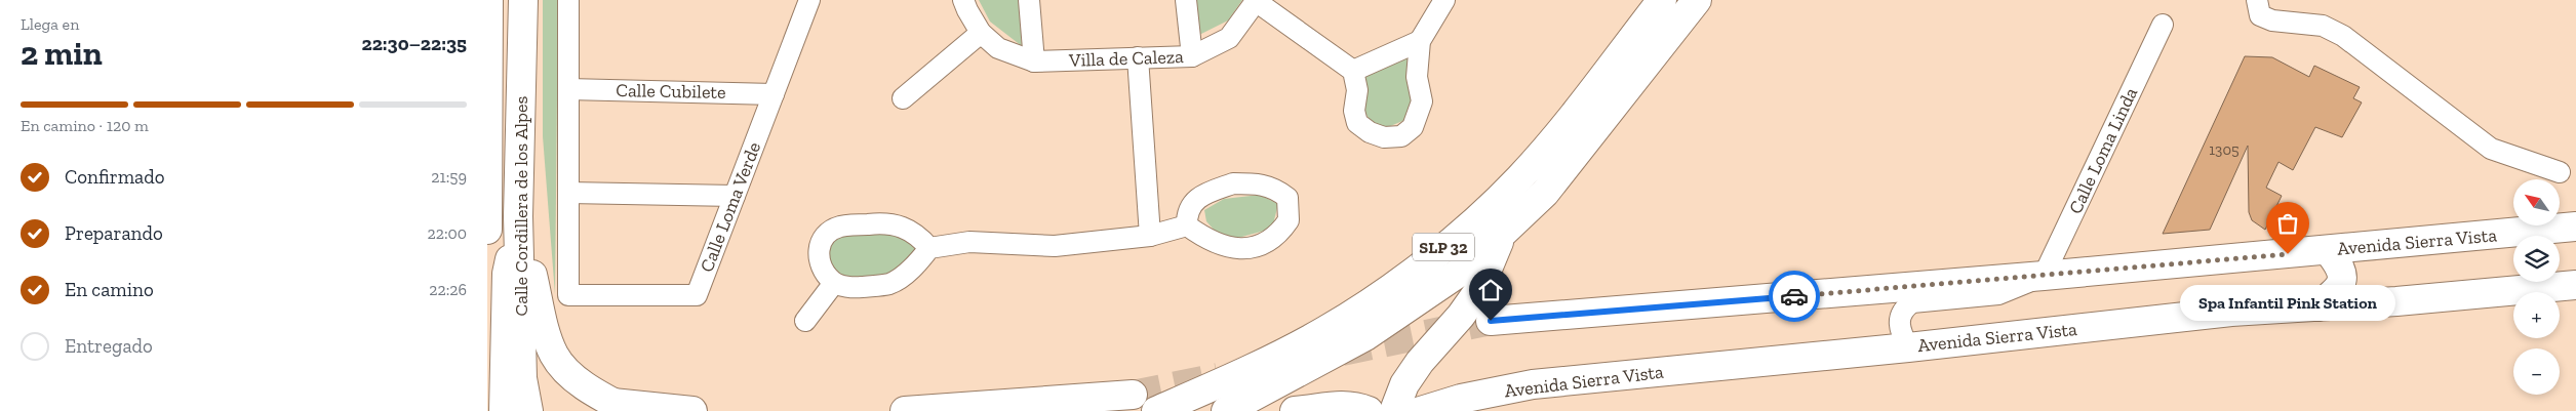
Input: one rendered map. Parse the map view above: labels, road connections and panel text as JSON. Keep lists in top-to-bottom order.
{
  "streets": {
    "main road": ["Calle Cordillera de los Alpes", "Avenida Sierra Vista", "SLP 32"],
    "street": [
      "Villa de Caleza",
      "Calle Cubilete",
      "Calle Loma Linda",
      "Calle Loma Verde"
    ]
  },
  "crossings": [
    ["Calle Cubilete", "Calle Loma Verde"],
    ["Calle Loma Linda", "Avenida Sierra Vista"]
  ],
  "places": ["Spa Infantil Pink Station"],
  "house_numbers": ["1305"],
  "north": "top left",
  "page": {
    "heading": ["2 min", "Llega en", "22:30–22:35"],
    "bar": "En camino · 120 m",
    "list": [
      ["Confirmado", "21:59"],
      ["Preparando", "22:00"],
      ["En camino", "22:26"],
      "Entregado"
    ],
    "map_buttons": ["+", "−"],
    "bubble": "Spa Infantil Pink Station"
  }
}
